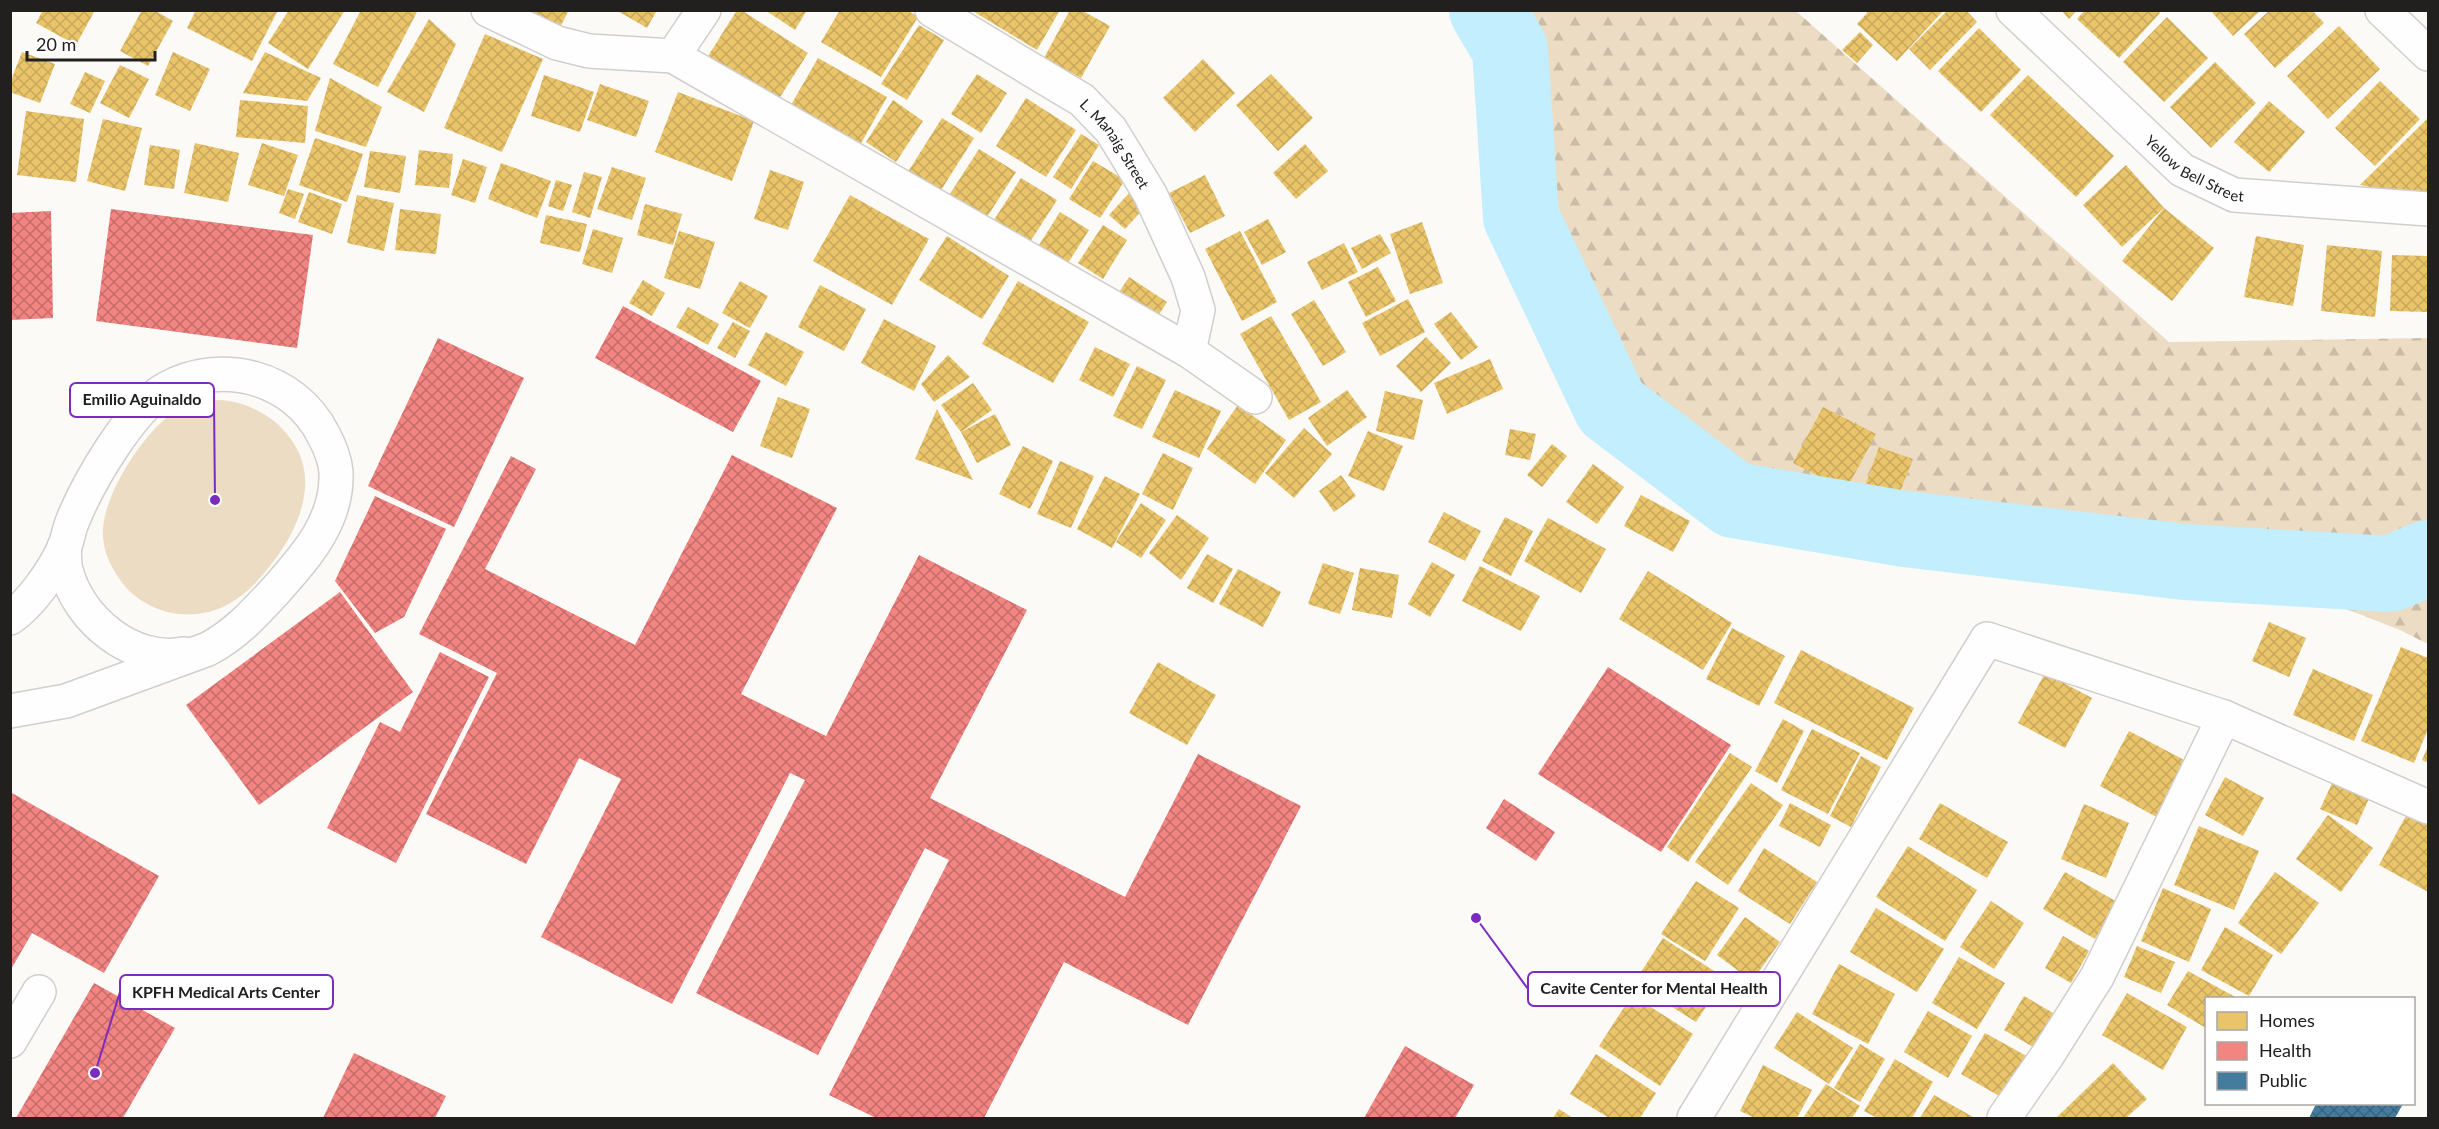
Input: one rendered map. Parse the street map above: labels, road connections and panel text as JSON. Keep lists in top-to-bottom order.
{
  "streets": {
    "street": ["L. Manaig Street", "Yellow Bell Street"]
  },
  "places": ["Emilio Aguinaldo", "Cavite Center for Mental Health", "KPFH Medical Arts Center"],
  "legend": ["Homes", "Health", "Public"],
  "scale_bar": "20 m"
}
